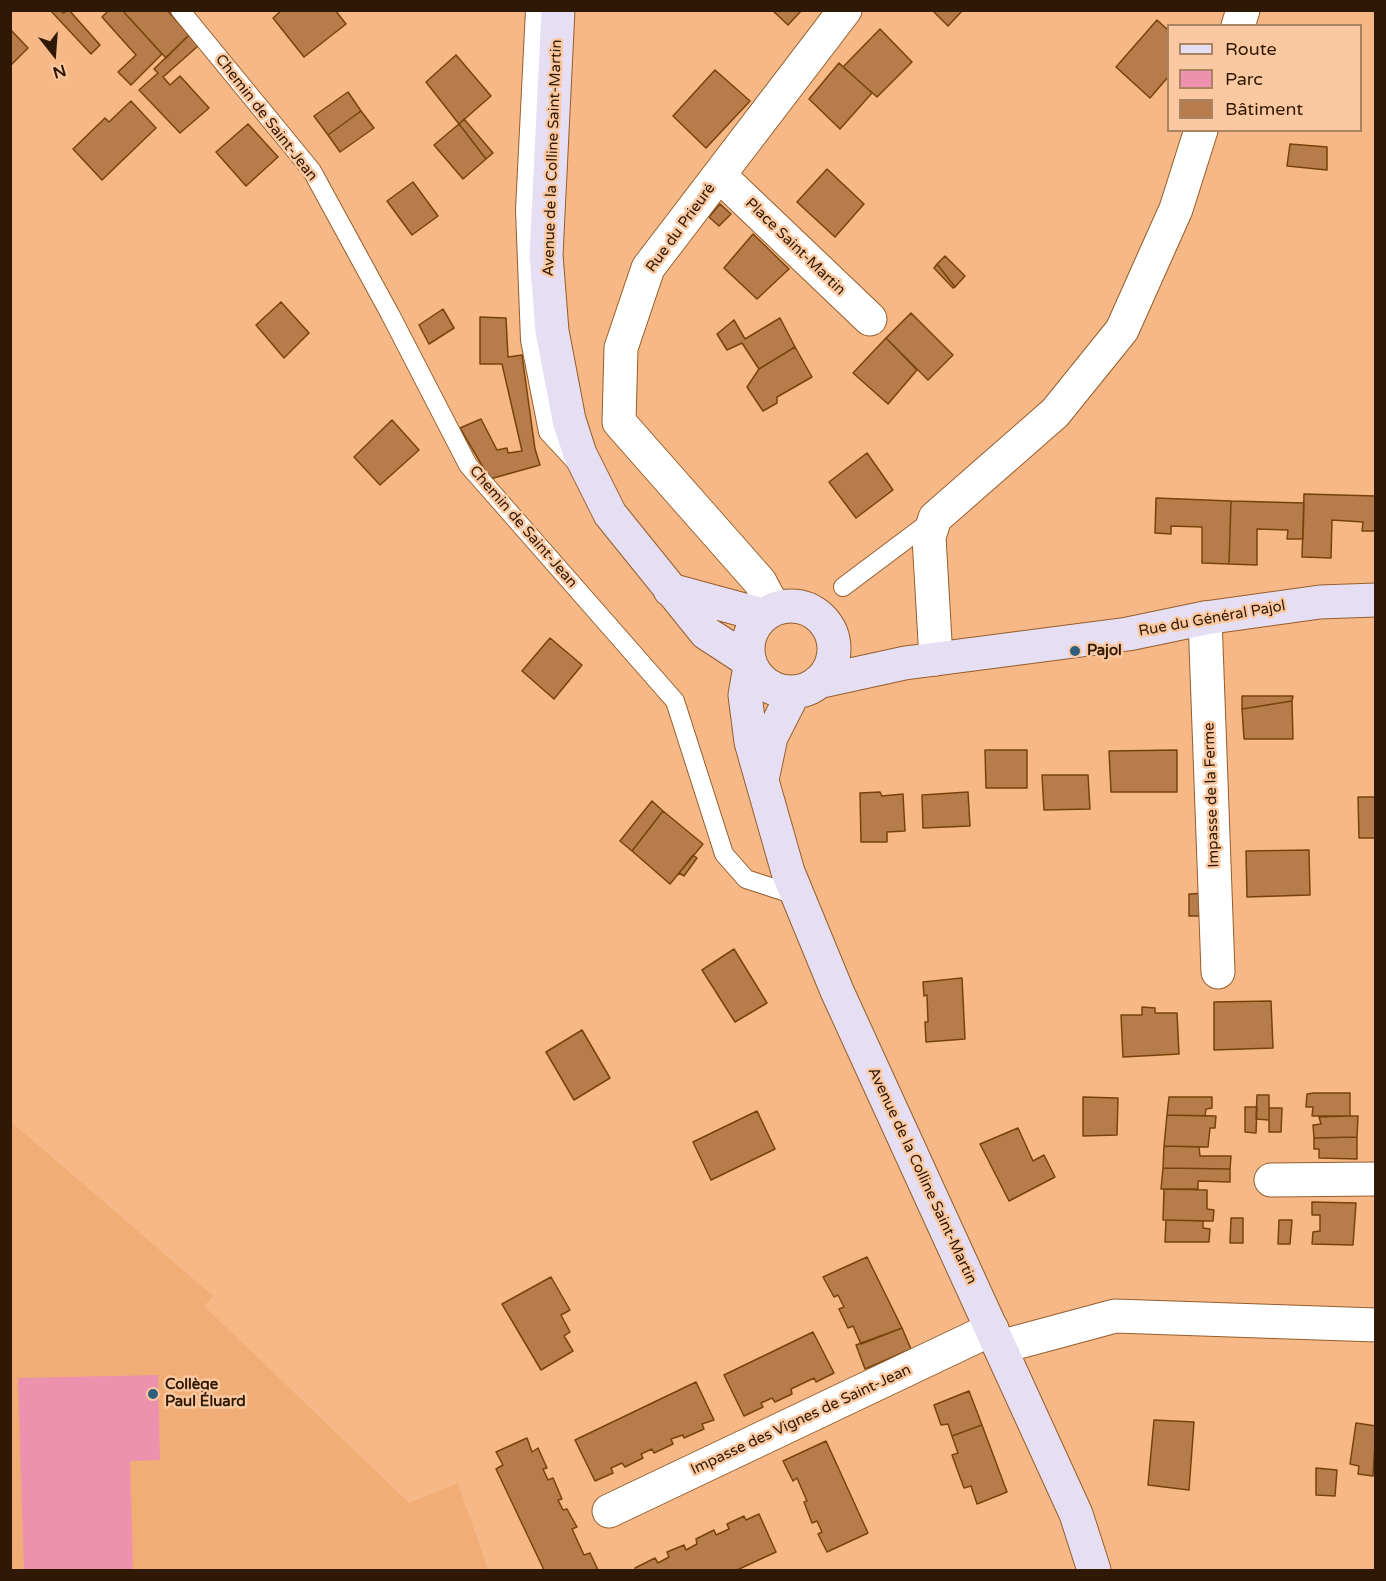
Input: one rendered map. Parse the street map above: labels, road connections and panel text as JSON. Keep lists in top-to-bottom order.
{
  "streets": {
    "street": [
      "Avenue de la Colline Saint-Martin",
      "Rue du Prieuré",
      "Place Saint-Martin",
      "Rue du Général Pajol",
      "Impasse de la Ferme",
      "Impasse des Vignes de Saint-Jean"
    ],
    "lane": ["Chemin de Saint-Jean"]
  },
  "crossings": [
    ["Chemin de Saint-Jean", "Avenue de la Colline Saint-Martin"],
    ["Avenue de la Colline Saint-Martin", "Rue du Prieuré"],
    ["Avenue de la Colline Saint-Martin", "Rue du Général Pajol"],
    ["Avenue de la Colline Saint-Martin", "Impasse des Vignes de Saint-Jean"],
    ["Rue du Prieuré", "Place Saint-Martin"],
    ["Rue du Prieuré", "Rue du Général Pajol"],
    ["Rue du Général Pajol", "Impasse de la Ferme"]
  ],
  "places": ["Pajol", "Collège Paul Éluard"],
  "legend": ["Route", "Parc", "Bâtiment"],
  "north": "bottom"
}
